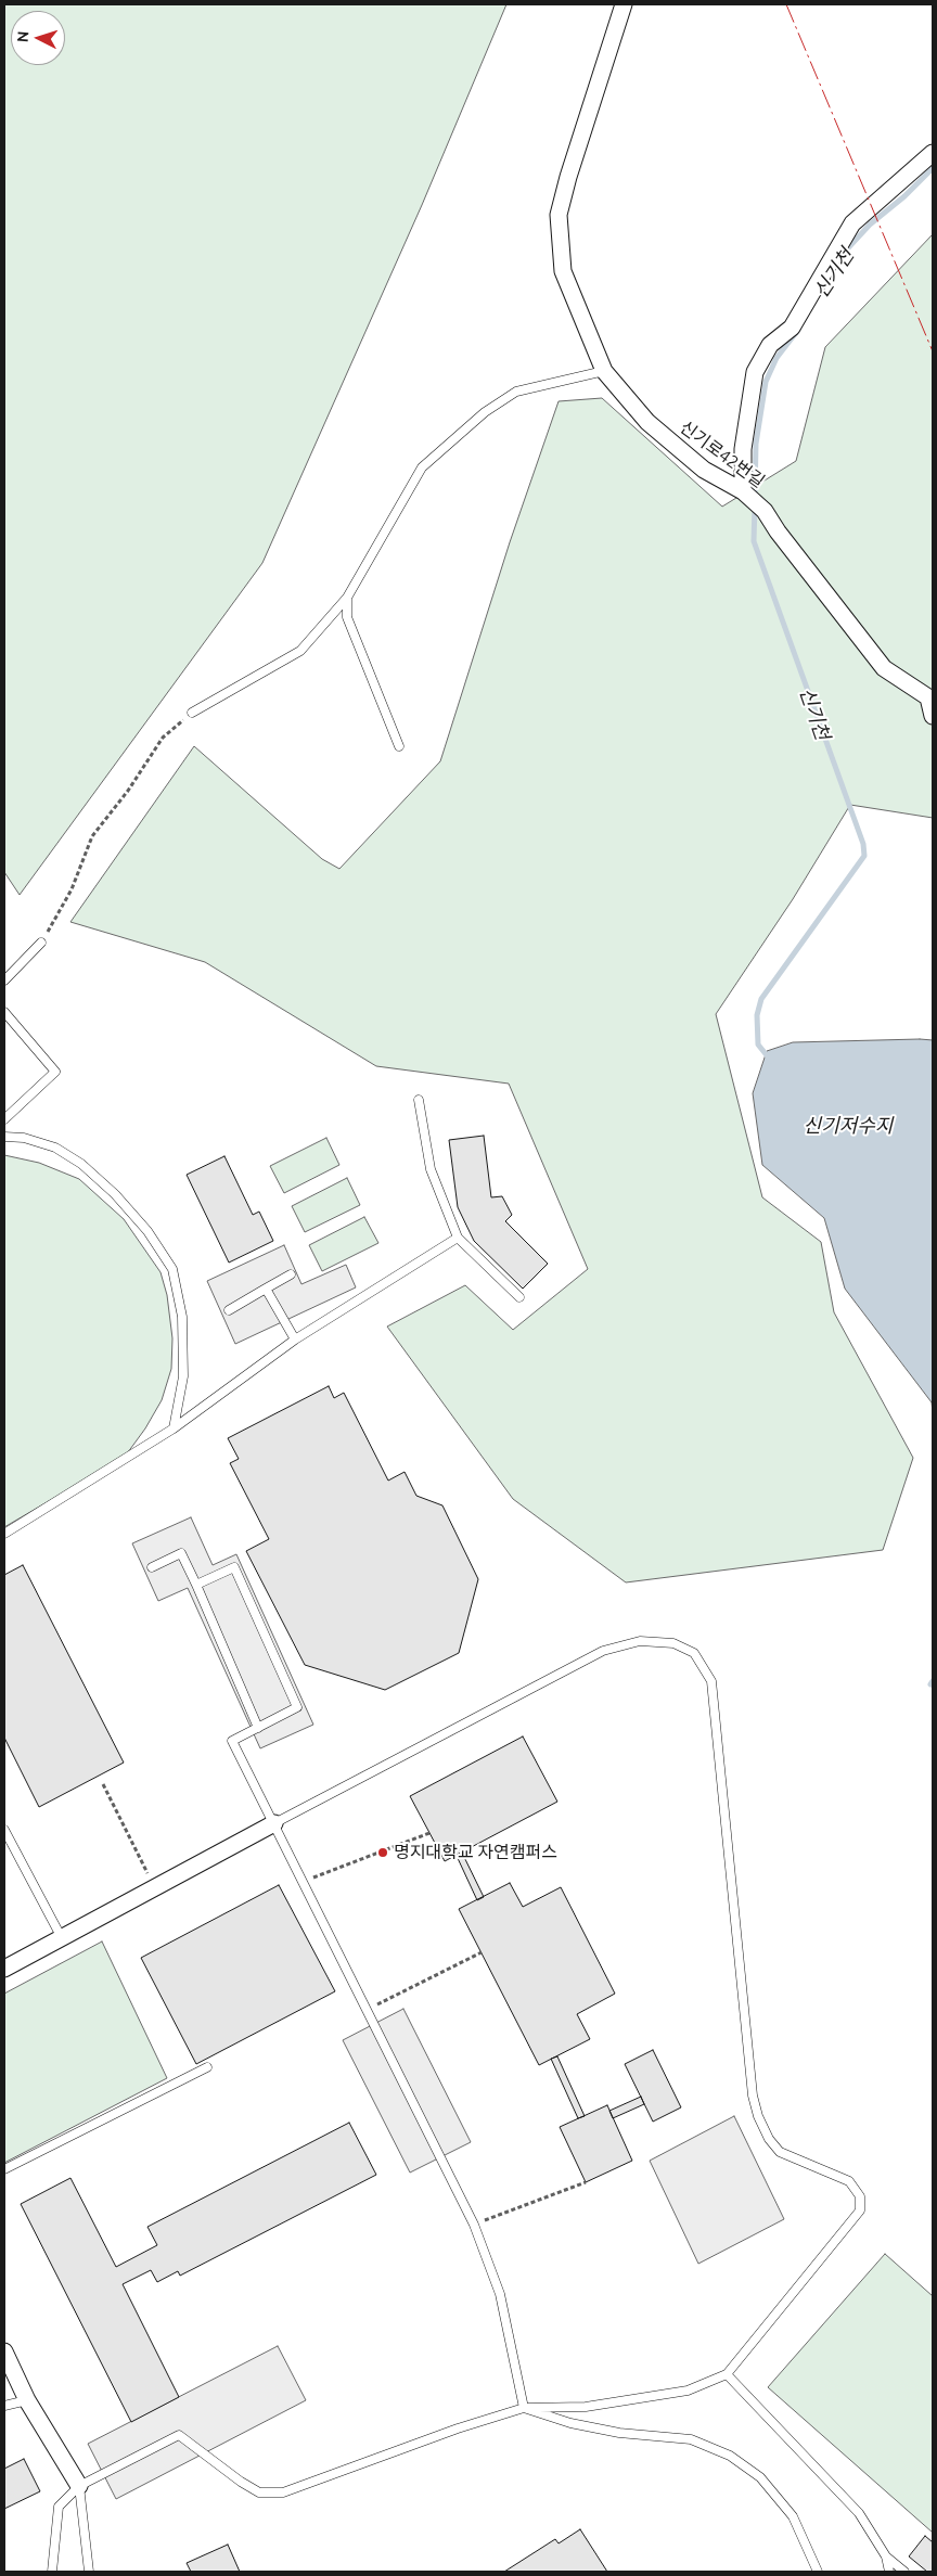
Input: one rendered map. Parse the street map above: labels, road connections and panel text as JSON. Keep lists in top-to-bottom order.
{
  "streets": {
    "street": ["신기로42번길"]
  },
  "water": ["신기천", "신기저수지"],
  "places": ["명지대학교 자연캠퍼스"],
  "north": "left"
}
